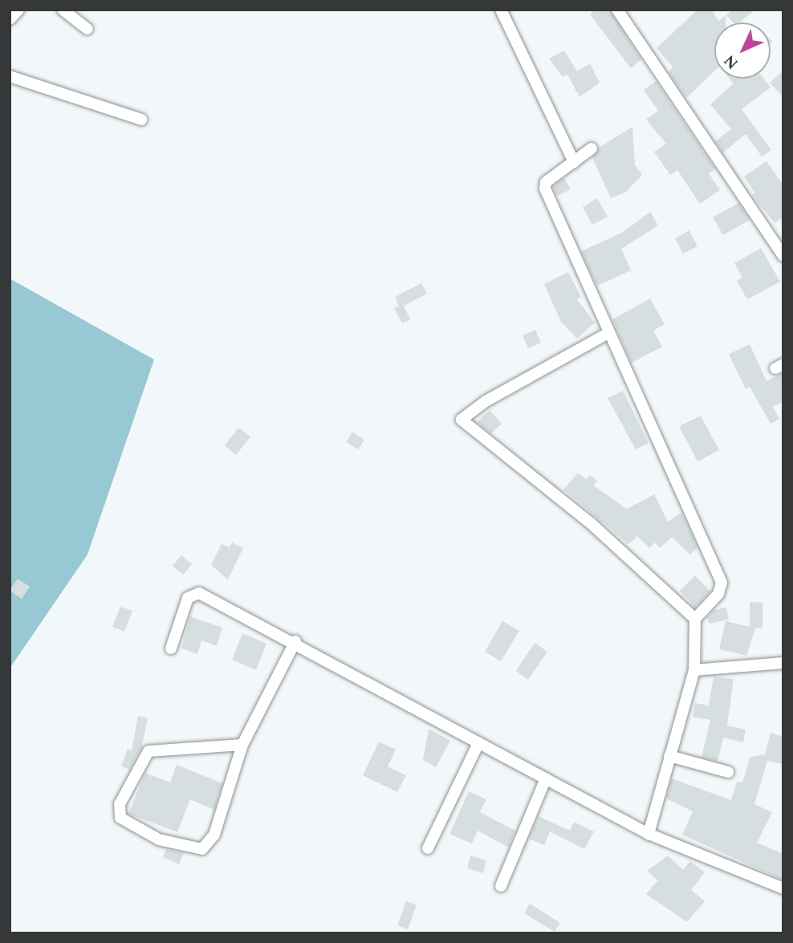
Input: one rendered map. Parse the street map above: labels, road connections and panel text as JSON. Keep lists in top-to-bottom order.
{
  "north": "bottom left"
}
